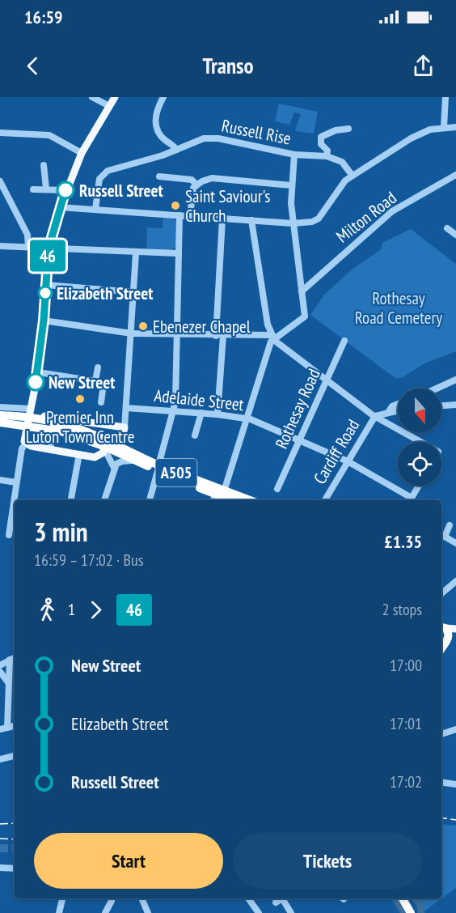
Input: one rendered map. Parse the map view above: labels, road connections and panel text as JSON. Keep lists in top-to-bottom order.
{
  "streets": {
    "highway": ["A505"],
    "street": [
      "Russell Rise",
      "Milton Road",
      "Adelaide Street",
      "Rothesay Road",
      "Cardiff Road"
    ]
  },
  "crossings": [
    ["Adelaide Street", "Rothesay Road"],
    ["Adelaide Street", "Cardiff Road"]
  ],
  "parks": ["Rothesay Road Cemetery"],
  "places": [
    "Russell Street",
    "Saint Saviour's Church",
    "Elizabeth Street",
    "Ebenezer Chapel",
    "New Street",
    "Premier Inn Luton Town Centre"
  ],
  "lines": ["bus line 46"],
  "north": "bottom",
  "page": {
    "status": "16:59",
    "header": "Transo",
    "on_map": "46",
    "heading": ["3 min", "16:59 – 17:02 · Bus", "£1.35"],
    "legs": ["1", "46", "2 stops"],
    "list": [
      {
        "name": "New Street",
        "value": "17:00"
      },
      {
        "name": "Elizabeth Street",
        "value": "17:01"
      },
      {
        "name": "Russell Street",
        "value": "17:02"
      }
    ],
    "buttons": ["Start", "Tickets"]
  }
}
